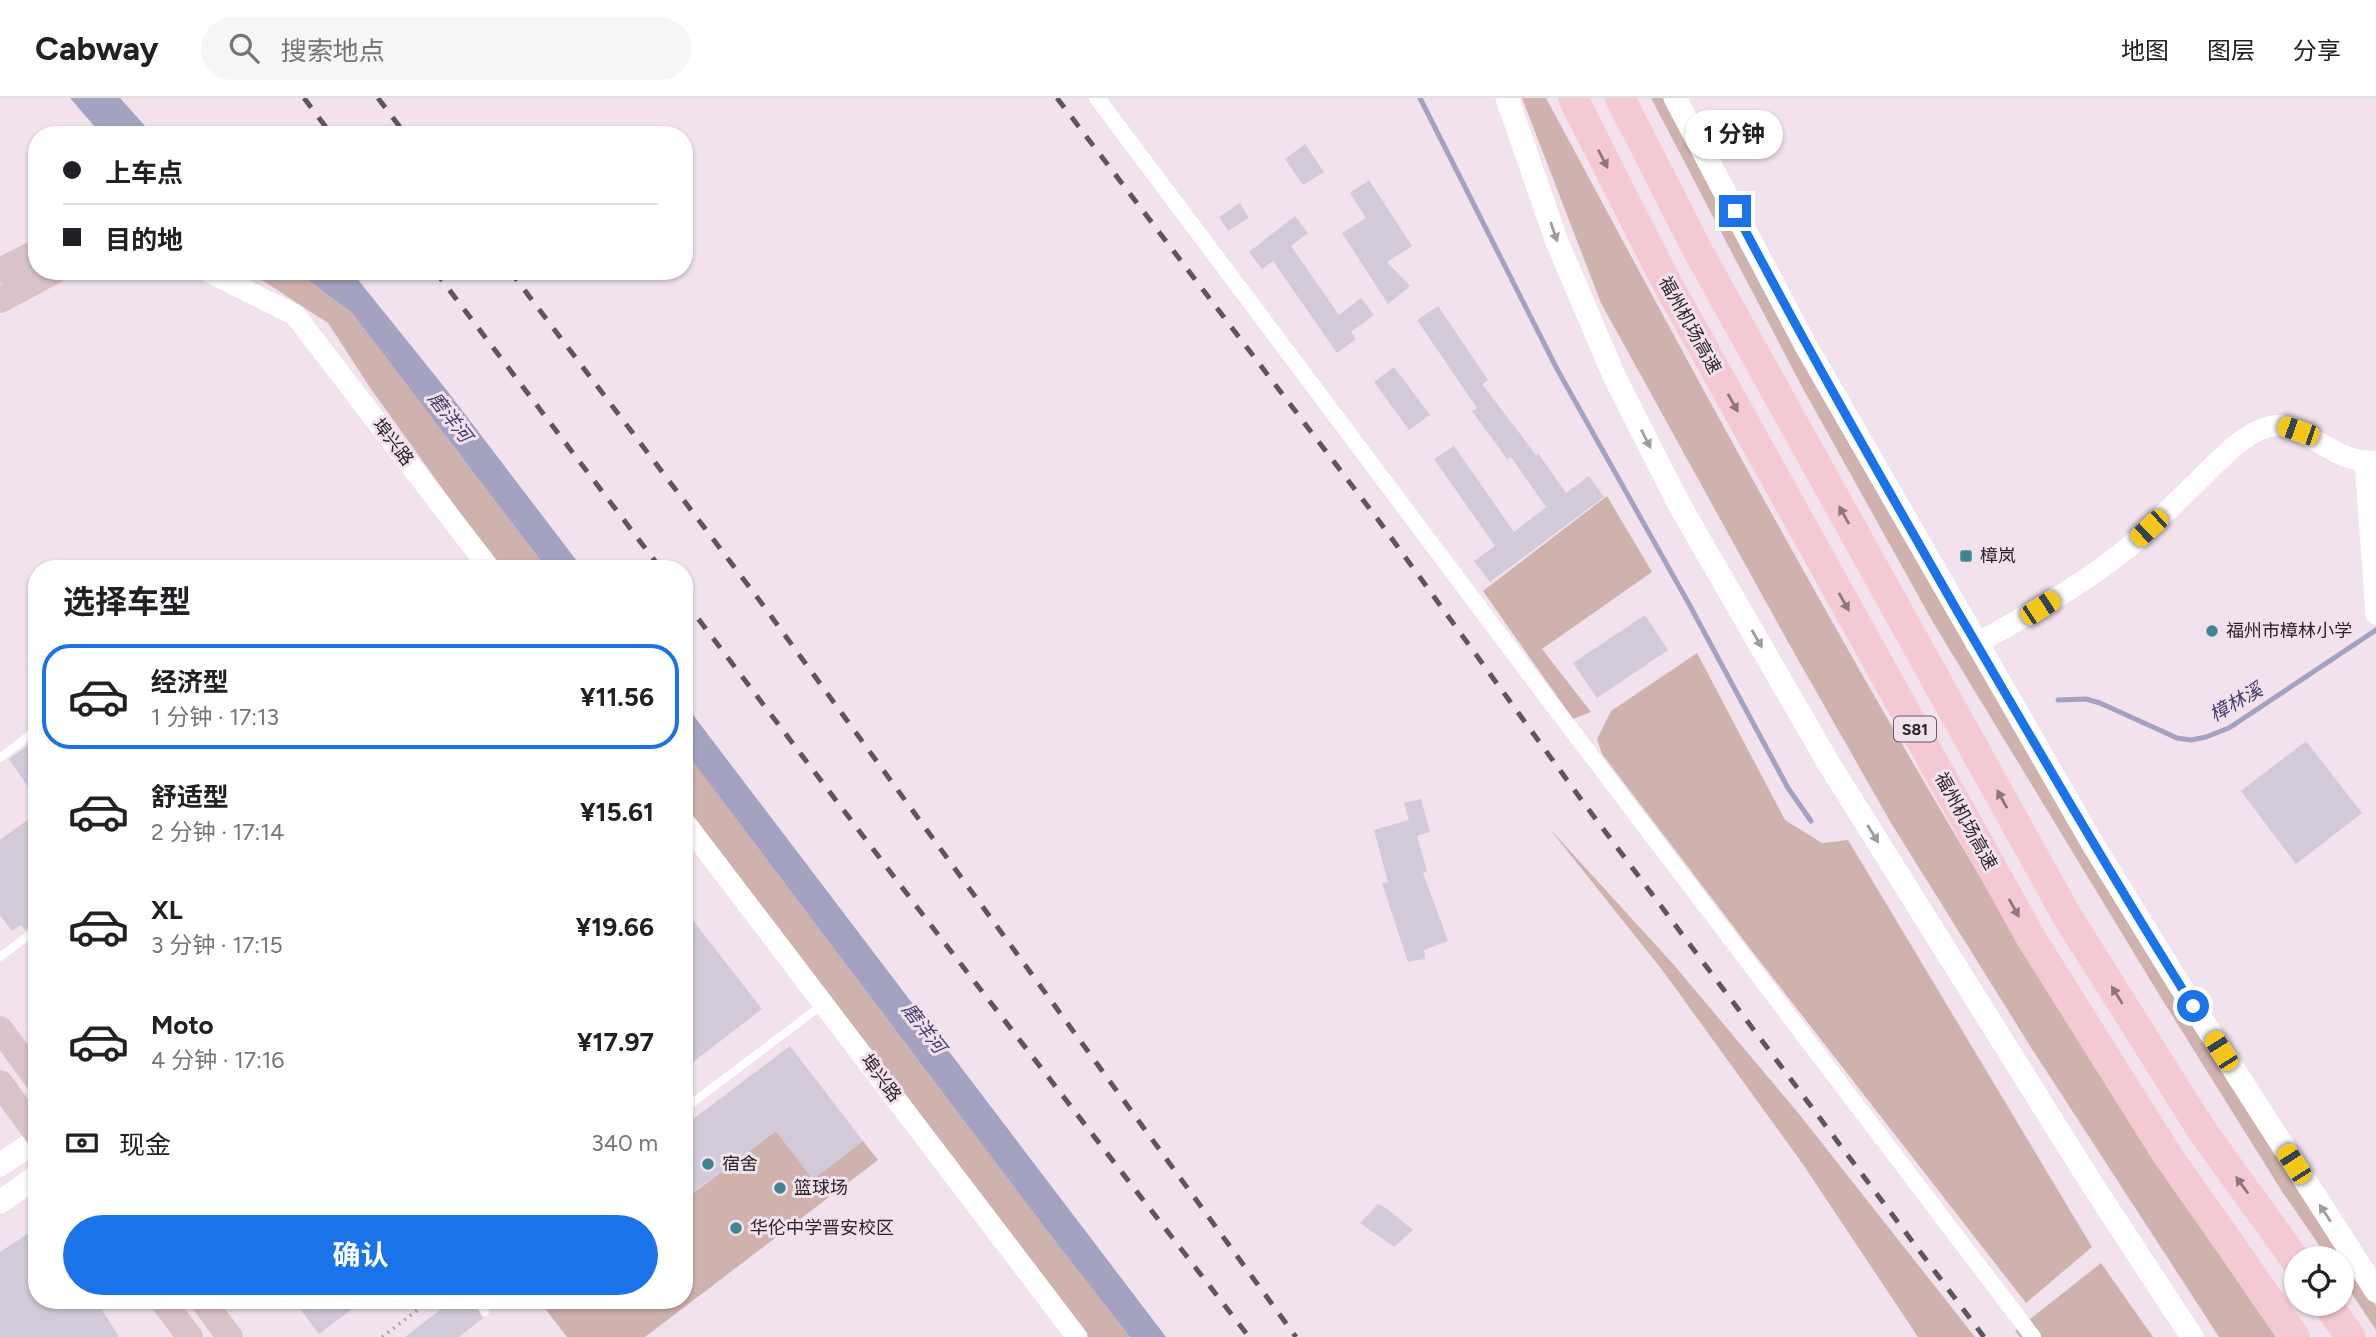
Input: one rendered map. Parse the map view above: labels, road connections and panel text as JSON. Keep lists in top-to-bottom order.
{
  "streets": {
    "highway": ["福州机场高速", "S81"],
    "street": ["埠兴路"]
  },
  "water": ["磨洋河", "樟林溪"],
  "places": {
    "transit": ["樟岚"],
    "other": [
      "福州市樟林小学",
      "宿舍",
      "篮球场",
      "华伦中学晋安校区"
    ]
  },
  "page": {
    "header": "Cabway",
    "search": "搜索地点",
    "nav": ["地图", "图层", "分享"],
    "bubble": "1 分钟",
    "banner": ["上车点", "目的地"],
    "heading": "选择车型",
    "list": [
      {
        "name": "经济型",
        "note": "1 分钟 · 17:13",
        "value": "¥11.56"
      },
      {
        "name": "舒适型",
        "note": "2 分钟 · 17:14",
        "value": "¥15.61"
      },
      {
        "name": "XL",
        "note": "3 分钟 · 17:15",
        "value": "¥19.66"
      },
      {
        "name": "Moto",
        "note": "4 分钟 · 17:16",
        "value": "¥17.97"
      }
    ],
    "pay": ["现金", "340 m"],
    "buttons": "确认"
  }
}
